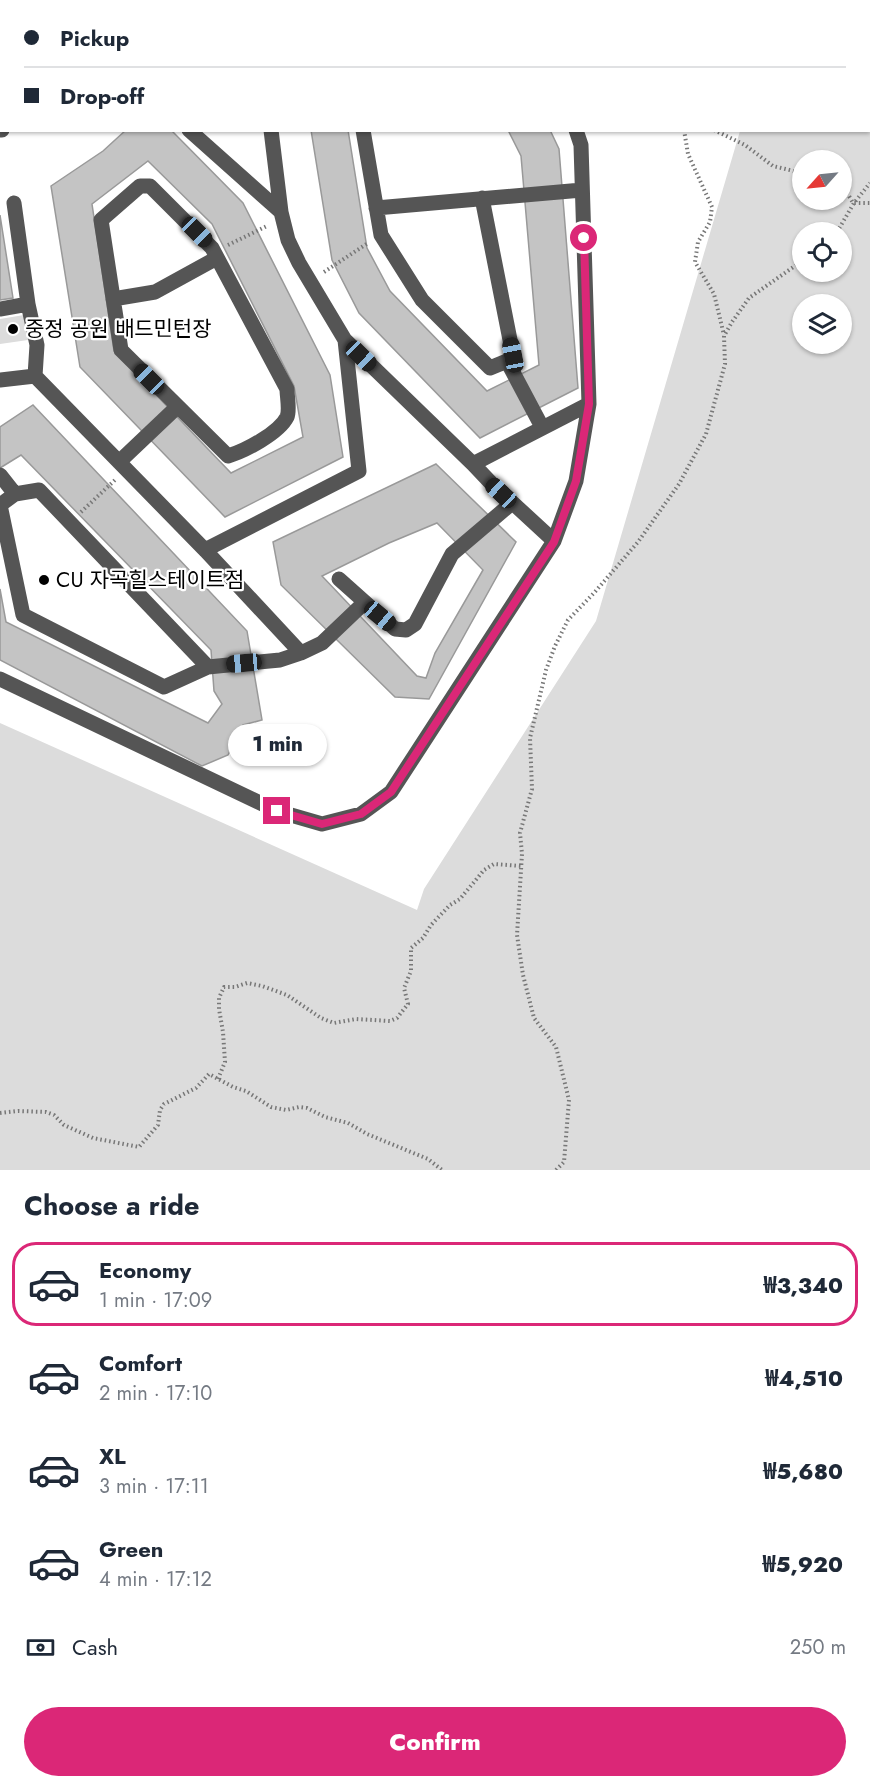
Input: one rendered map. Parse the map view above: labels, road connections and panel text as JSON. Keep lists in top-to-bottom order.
{
  "places": ["중정 공원 배드민턴장", "CU 자곡힐스테이트점"],
  "north": "bottom left",
  "page": {
    "banner": ["Pickup", "Drop-off"],
    "bubble": "1 min",
    "heading": "Choose a ride",
    "list": [
      {
        "name": "Economy",
        "note": "1 min · 17:09",
        "value": "₩3,340"
      },
      {
        "name": "Comfort",
        "note": "2 min · 17:10",
        "value": "₩4,510"
      },
      {
        "name": "XL",
        "note": "3 min · 17:11",
        "value": "₩5,680"
      },
      {
        "name": "Green",
        "note": "4 min · 17:12",
        "value": "₩5,920"
      }
    ],
    "pay": ["Cash", "250 m"],
    "buttons": "Confirm"
  }
}
